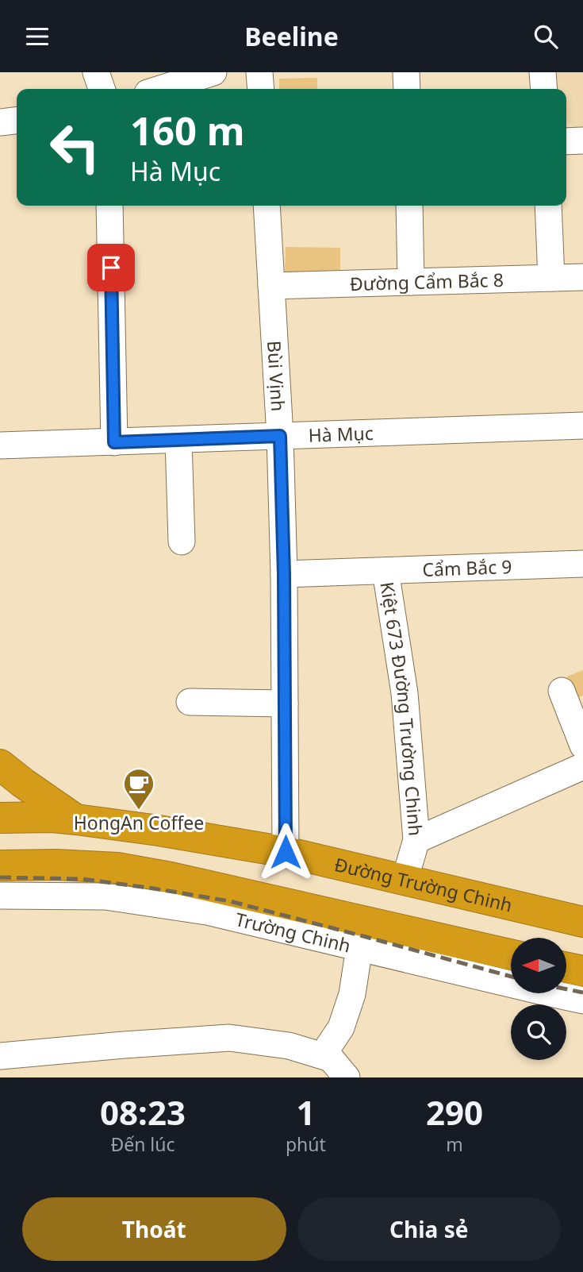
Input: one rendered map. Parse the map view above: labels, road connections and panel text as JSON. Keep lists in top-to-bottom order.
{
  "streets": {
    "highway": ["Đường Trường Chinh"],
    "street": [
      "Đường Cẩm Bắc 8",
      "Bùi Vịnh",
      "Hà Mục",
      "Cẩm Bắc 9",
      "Kiệt 673 Đường Trường Chinh",
      "Trường Chinh"
    ]
  },
  "crossings": [
    ["Đường Cẩm Bắc 8", "Bùi Vịnh"],
    ["Bùi Vịnh", "Hà Mục"],
    ["Bùi Vịnh", "Cẩm Bắc 9"],
    ["Bùi Vịnh", "Đường Trường Chinh"],
    ["Cẩm Bắc 9", "Kiệt 673 Đường Trường Chinh"],
    ["Kiệt 673 Đường Trường Chinh", "Đường Trường Chinh"]
  ],
  "places": {
    "cafe": ["HongAn Coffee"]
  },
  "north": "left",
  "page": {
    "header": "Beeline",
    "turn": ["160 m", "Hà Mục"],
    "eta": [
      "08:23",
      "Đến lúc",
      "1",
      "phút",
      "290",
      "m"
    ],
    "buttons": ["Thoát", "Chia sẻ"]
  }
}
